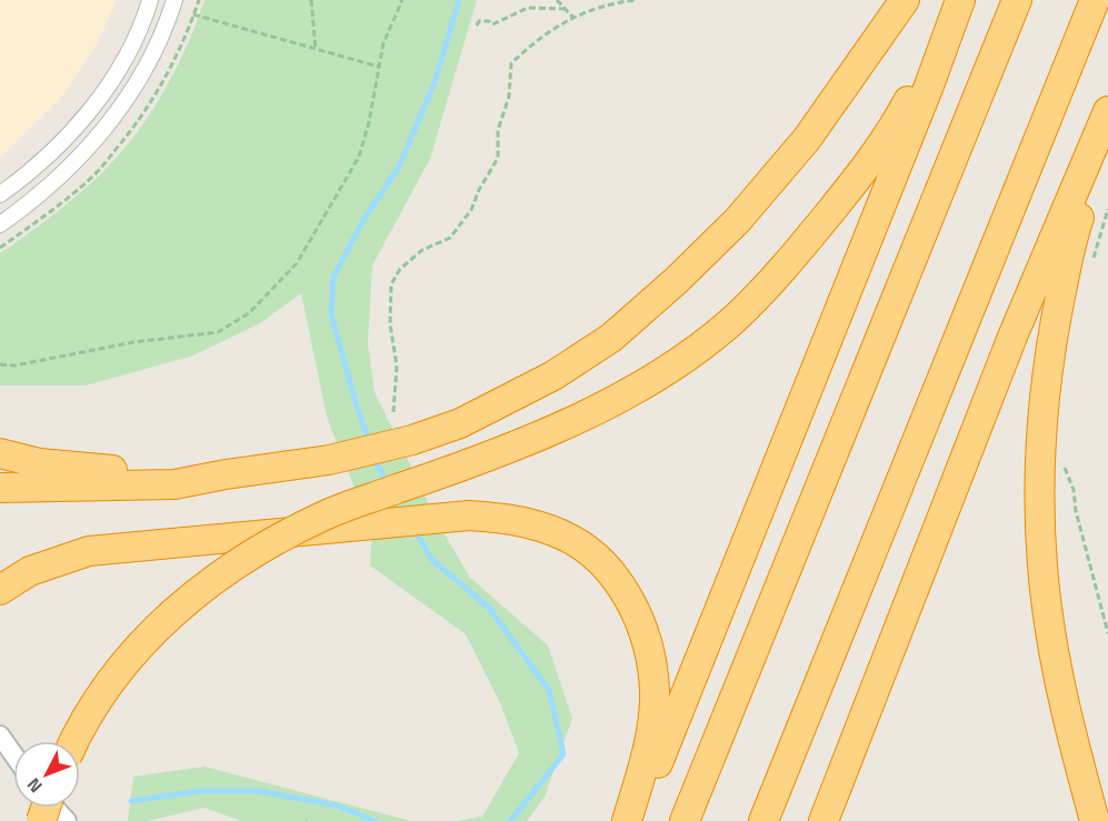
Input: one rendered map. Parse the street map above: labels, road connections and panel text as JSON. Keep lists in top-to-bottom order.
{
  "north": "bottom left"
}
